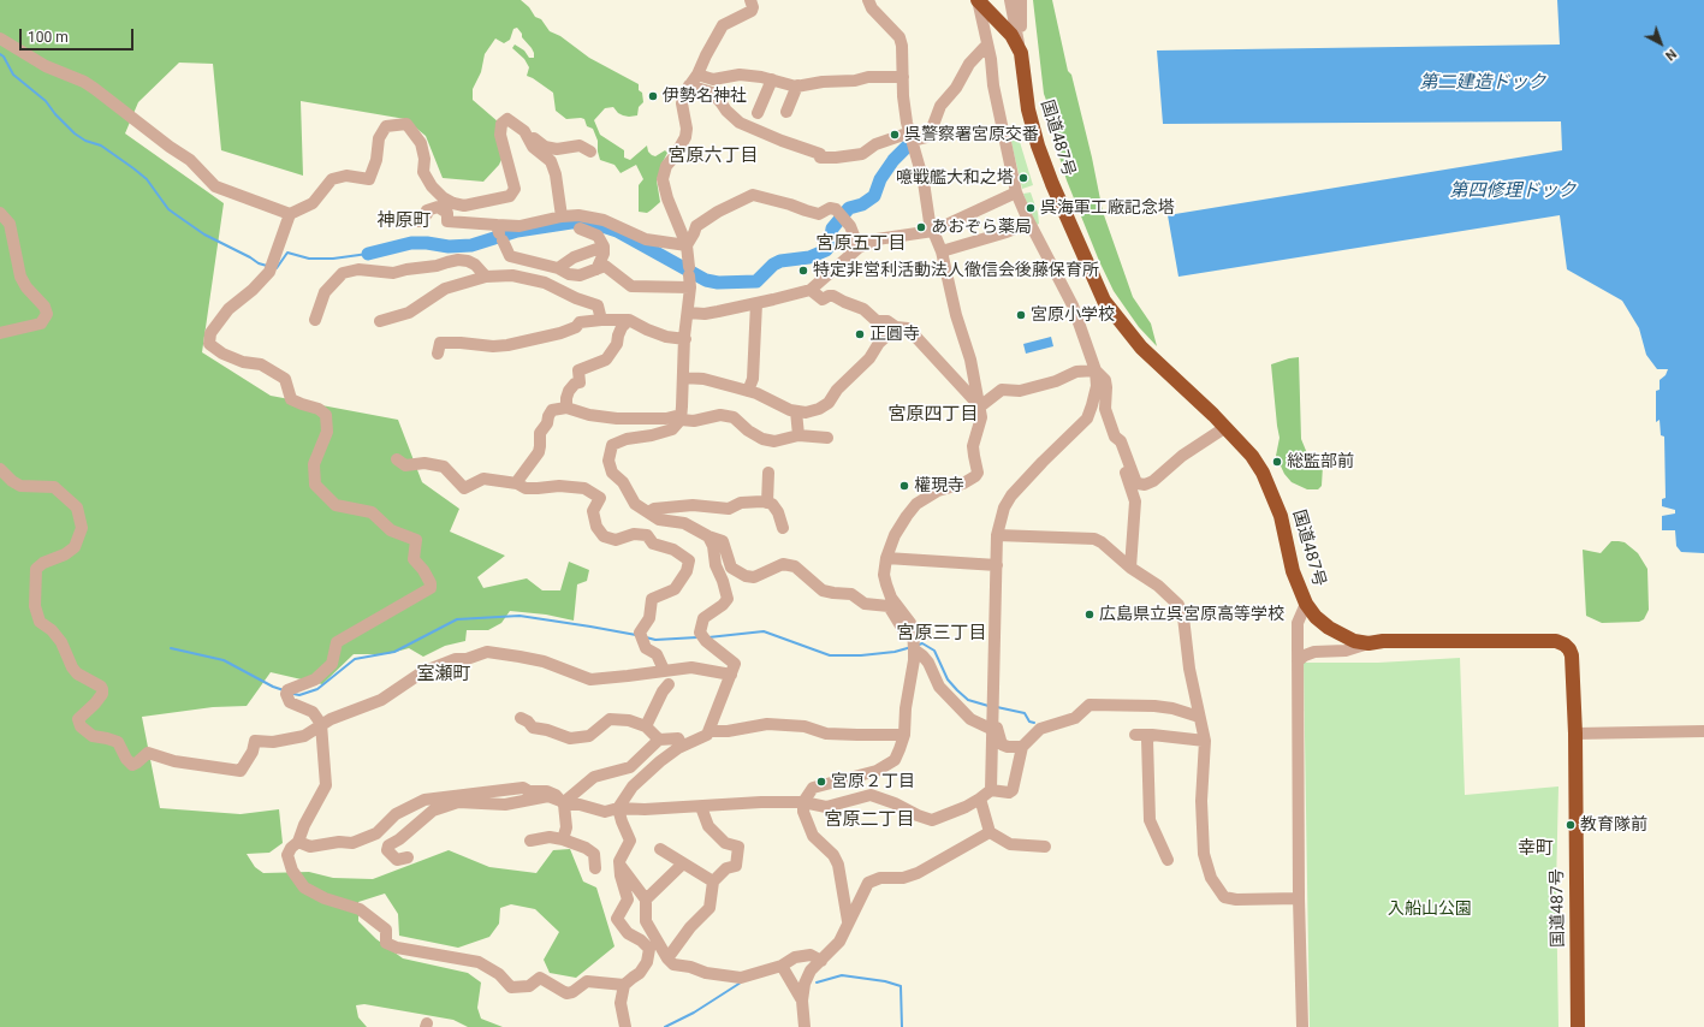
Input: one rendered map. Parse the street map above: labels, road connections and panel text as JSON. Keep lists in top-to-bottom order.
{
  "streets": {
    "highway": ["国道487号"]
  },
  "districts": [
    "宮原六丁目",
    "神原町",
    "宮原五丁目",
    "宮原四丁目",
    "宮原三丁目",
    "室瀬町",
    "宮原二丁目",
    "幸町"
  ],
  "water": ["第二建造ドック", "第四修理ドック"],
  "parks": ["入船山公園"],
  "places": [
    "伊勢名神社",
    "呉警察署宮原交番",
    "噫戦艦大和之塔",
    "呉海軍工廠記念塔",
    "あおぞら薬局",
    "特定非営利活動法人徹信会後藤保育所",
    "宮原小学校",
    "正圓寺",
    "総監部前",
    "權現寺",
    "広島県立呉宮原高等学校",
    "宮原２丁目",
    "教育隊前"
  ],
  "scale_bar": "100 m",
  "north": "bottom right"
}
